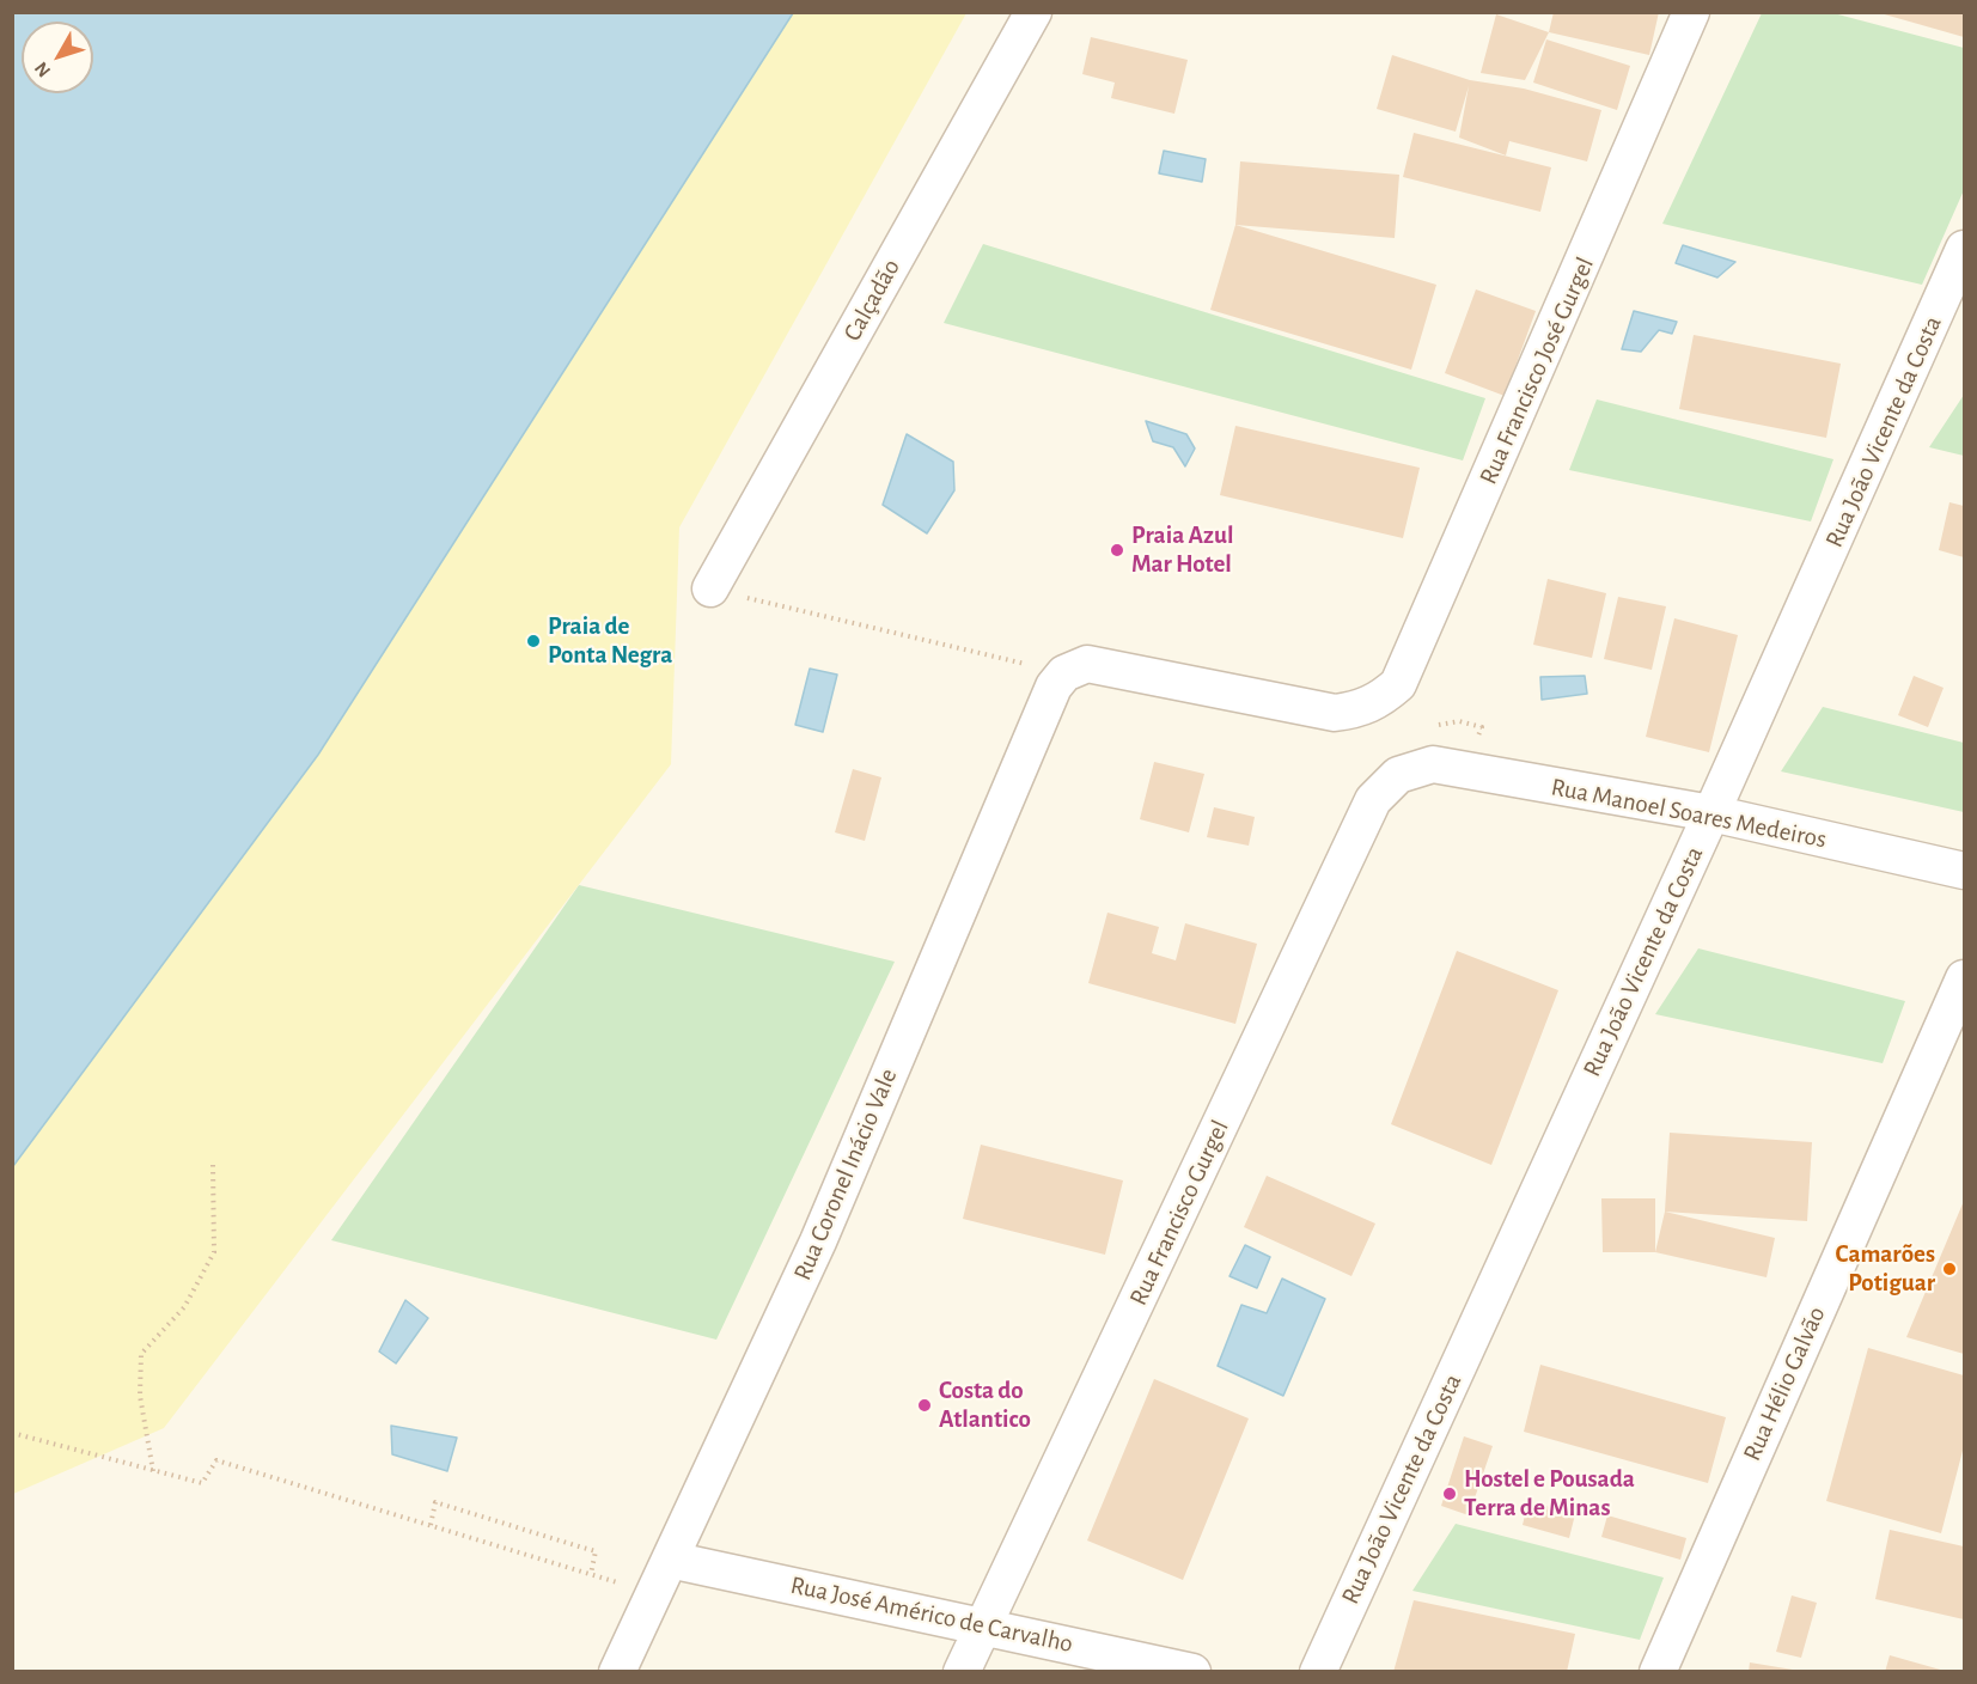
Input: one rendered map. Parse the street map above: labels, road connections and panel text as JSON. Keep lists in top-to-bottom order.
{
  "streets": {
    "street": [
      "Calçadão",
      "Rua Francisco José Gurgel",
      "Rua João Vicente da Costa",
      "Rua Manoel Soares Medeiros",
      "Rua Coronel Inácio Vale",
      "Rua Francisco Gurgel",
      "Rua Hélio Galvão",
      "Rua José Américo de Carvalho"
    ]
  },
  "crossings": [
    ["Rua Francisco José Gurgel", "Rua Coronel Inácio Vale"],
    ["Rua João Vicente da Costa", "Rua Manoel Soares Medeiros"],
    ["Rua Manoel Soares Medeiros", "Rua Francisco Gurgel"],
    ["Rua Coronel Inácio Vale", "Rua José Américo de Carvalho"],
    ["Rua Francisco Gurgel", "Rua José Américo de Carvalho"]
  ],
  "places": [
    "Praia Azul Mar Hotel",
    "Praia de Ponta Negra",
    "Camarões Potiguar",
    "Costa do Atlantico",
    "Hostel e Pousada Terra de Minas"
  ],
  "north": "bottom left"
}
